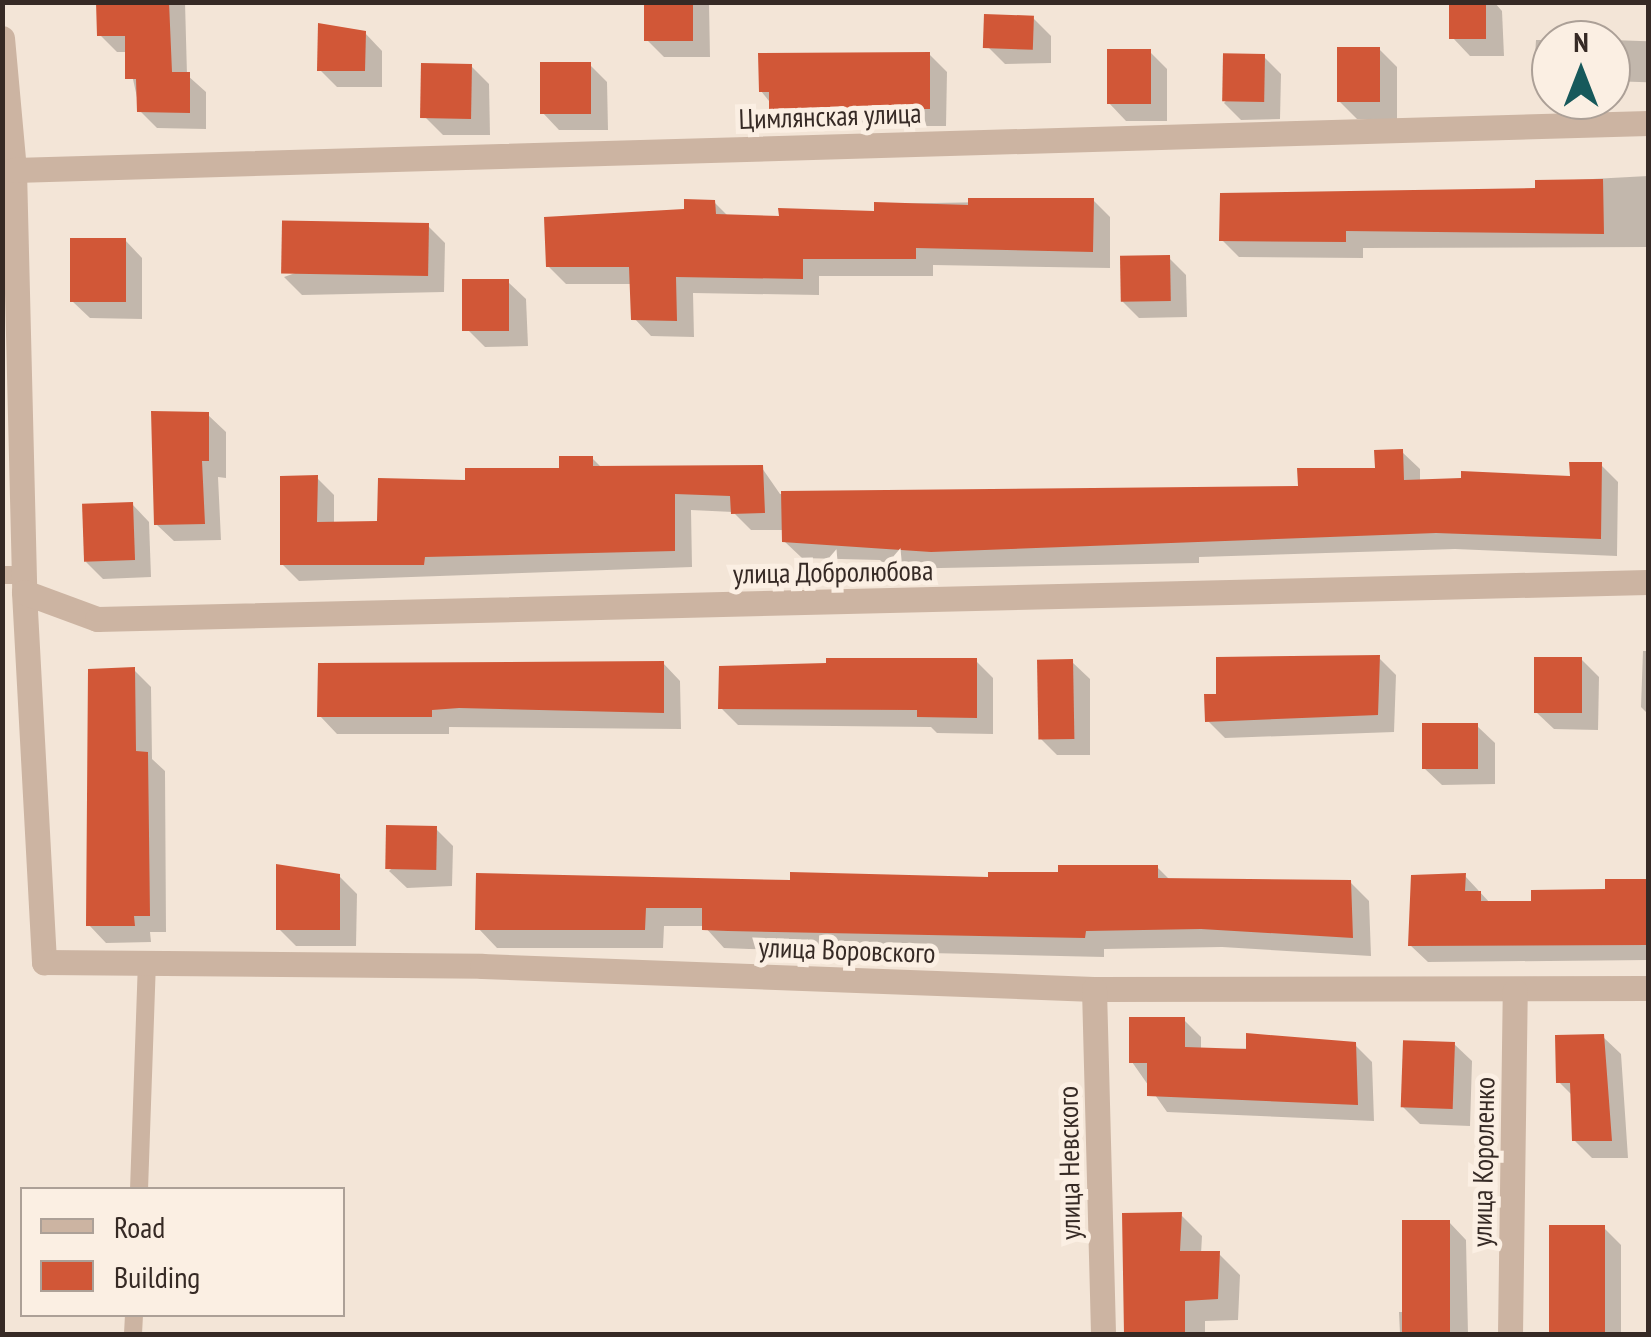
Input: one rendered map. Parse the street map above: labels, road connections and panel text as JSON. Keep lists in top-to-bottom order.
{
  "streets": {
    "street": [
      "Цимлянская улица",
      "улица Добролюбова",
      "улица Воровского",
      "улица Короленко",
      "улица Невского"
    ]
  },
  "crossings": [
    ["улица Добролюбова", "улица Воровского"],
    ["улица Воровского", "улица Короленко"],
    ["улица Воровского", "улица Невского"]
  ],
  "legend": ["Road", "Building"],
  "north": "top"
}
